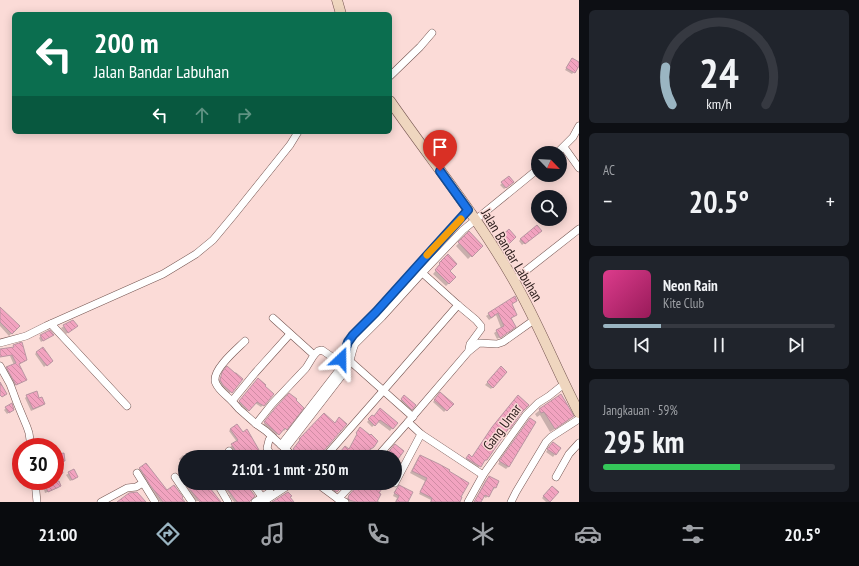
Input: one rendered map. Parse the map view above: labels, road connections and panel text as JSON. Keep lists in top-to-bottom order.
{
  "streets": {
    "main road": ["Jalan Bandar Labuhan"],
    "street": ["Gang Umar"]
  },
  "crossings": [
    ["Jalan Bandar Labuhan", "Gang Umar"]
  ],
  "north": "bottom right",
  "page": {
    "turn": ["200 m", "Jalan Bandar Labuhan"],
    "tile": [
      "AC",
      ["Jangkauan · 59%", "295 km"]
    ],
    "heat": ["−", "20.5°", "+"],
    "song": ["Neon Rain", "Kite Club"],
    "limit": "30",
    "trip": "21:01 · 1 mnt · 250 m",
    "tabs": ["21:00", "20.5°"],
    "gauge": ["24", "km/h"]
  }
}
